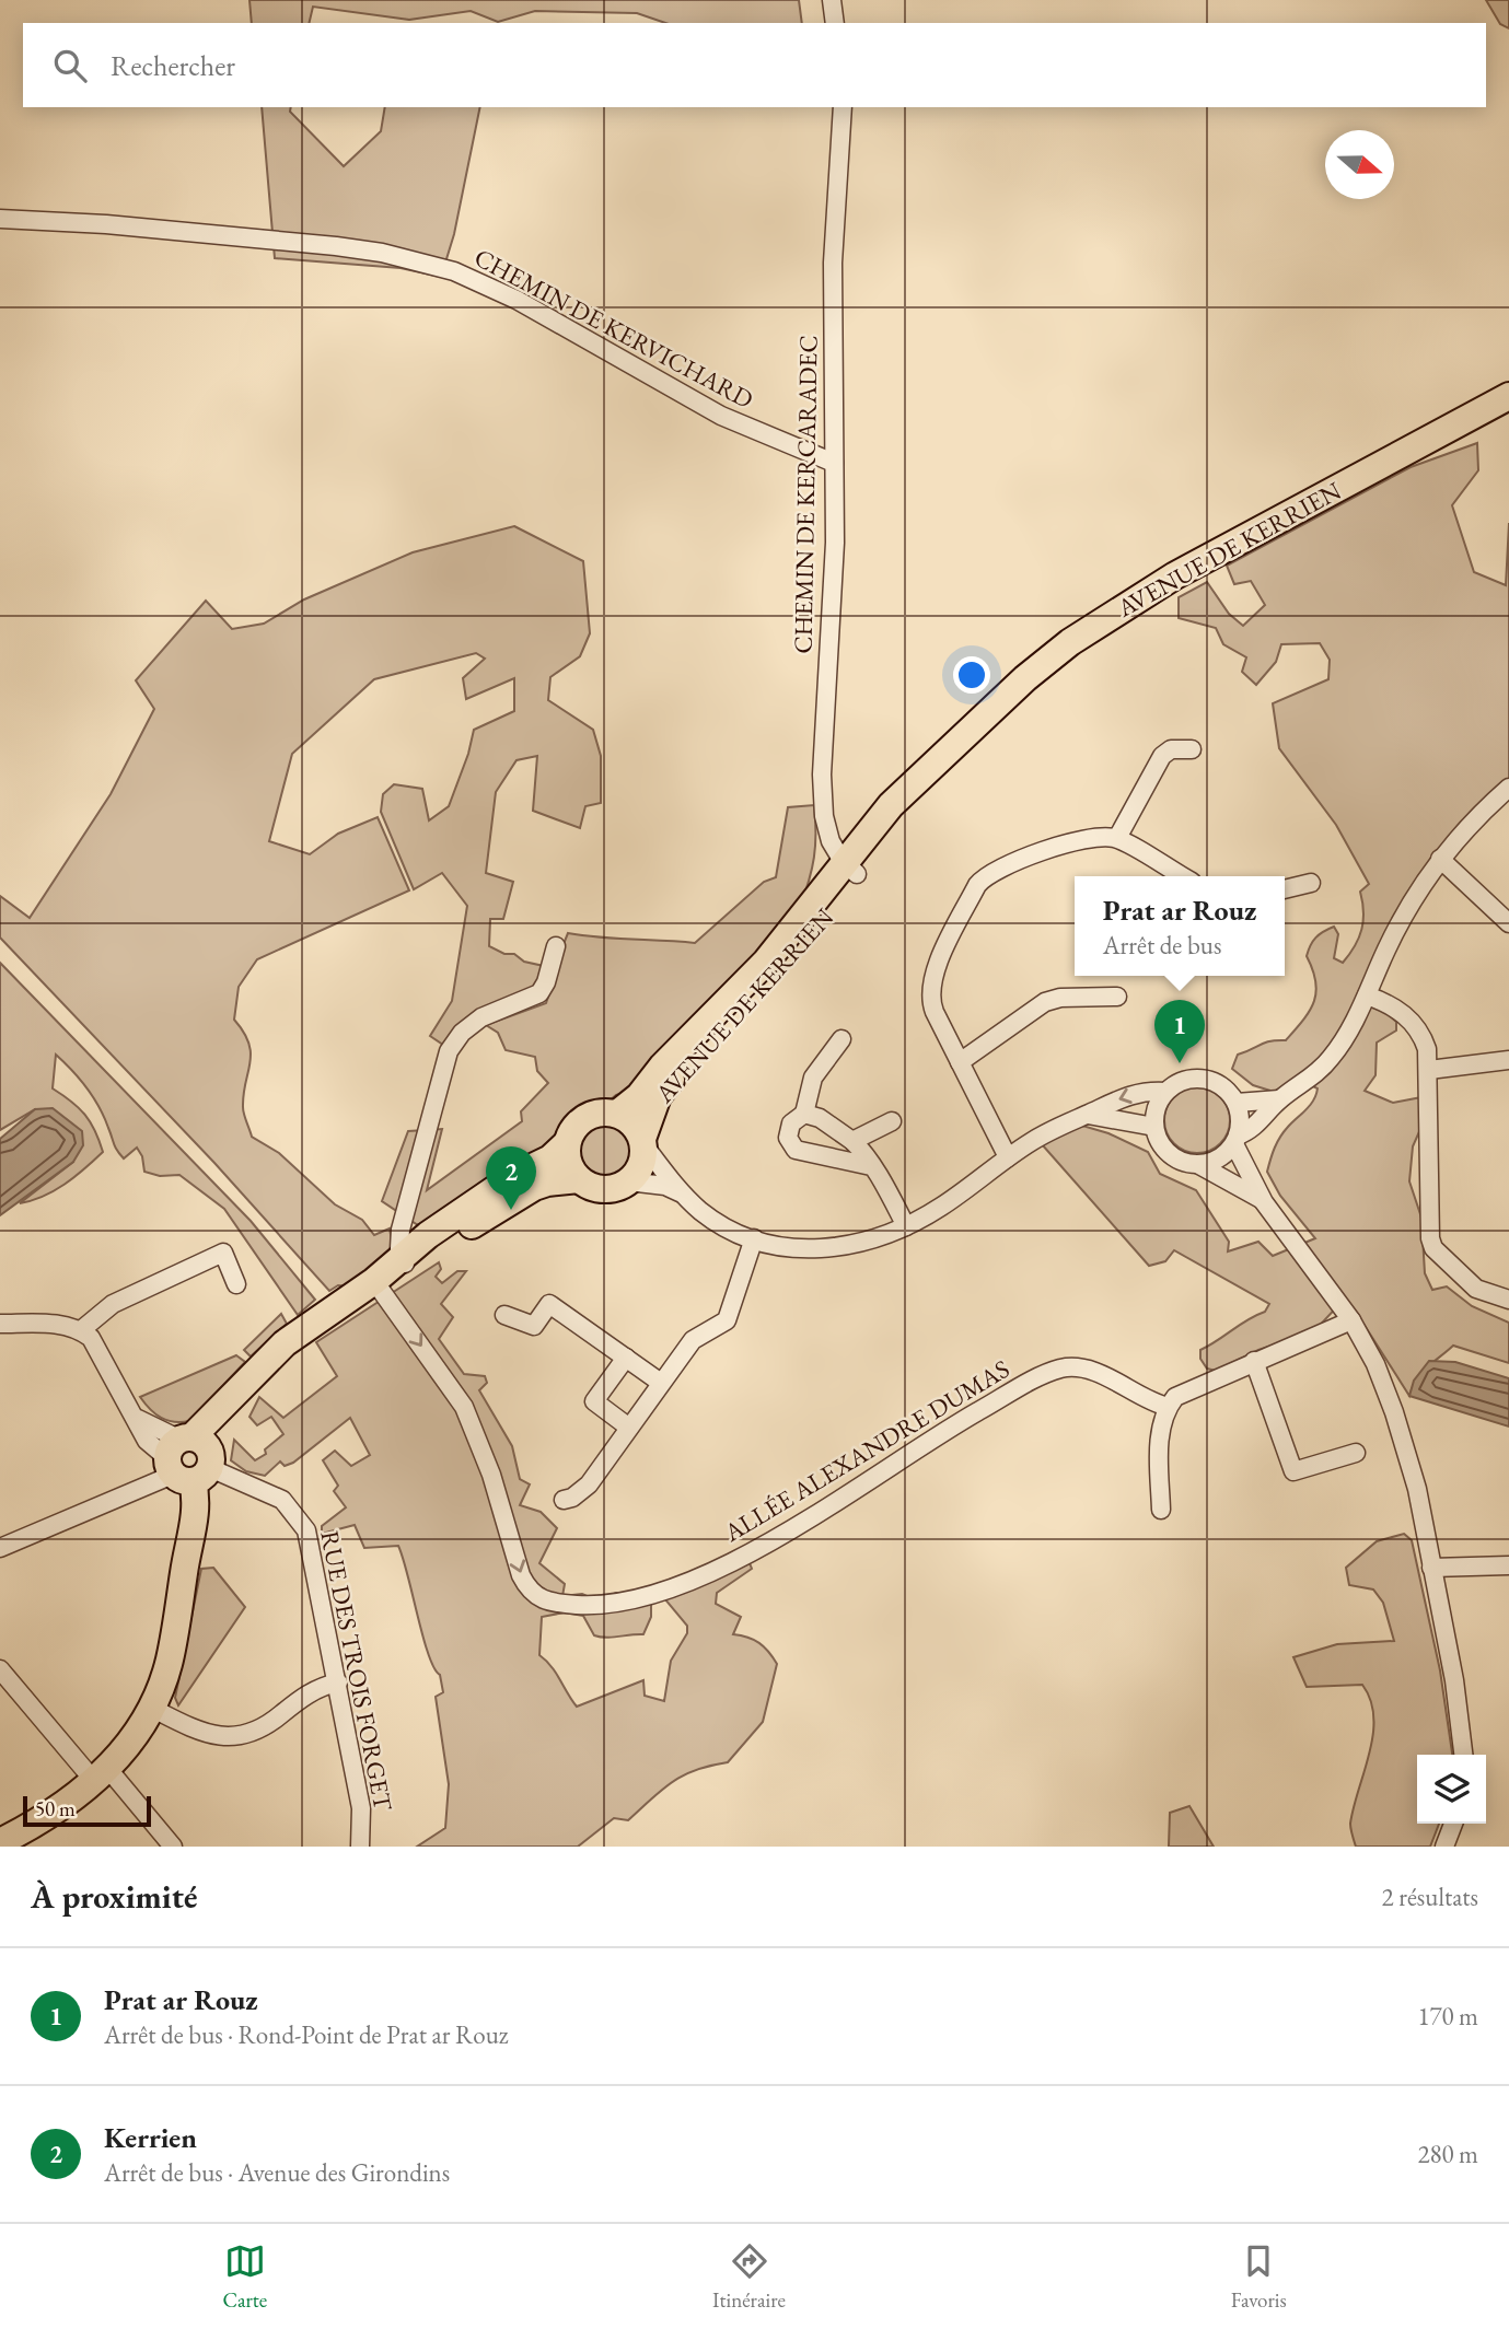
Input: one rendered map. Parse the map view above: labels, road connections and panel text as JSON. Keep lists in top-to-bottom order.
{
  "streets": {
    "main road": ["AVENUE DE KERRIEN"],
    "street": [
      "CHEMIN DE KERVICHARD",
      "CHEMIN DE KERCARADEC",
      "ALLÉE ALEXANDRE DUMAS",
      "RUE DES TROIS FORGET"
    ]
  },
  "crossings": [
    ["CHEMIN DE KERVICHARD", "CHEMIN DE KERCARADEC"],
    ["CHEMIN DE KERCARADEC", "AVENUE DE KERRIEN"]
  ],
  "scale_bar": "50 m",
  "north": "right",
  "page": {
    "search": "Rechercher",
    "popup": ["Prat ar Rouz", "Arrêt de bus"],
    "pins": ["1", "2"],
    "scale": "50 m",
    "heading": ["À proximité", "2 résultats"],
    "list": [
      {
        "mark": "1",
        "name": "Prat ar Rouz",
        "note": "Arrêt de bus · Rond-Point de Prat ar Rouz",
        "value": "170 m"
      },
      {
        "mark": "2",
        "name": "Kerrien",
        "note": "Arrêt de bus · Avenue des Girondins",
        "value": "280 m"
      }
    ],
    "nav": ["Carte", "Itinéraire", "Favoris"]
  }
}
